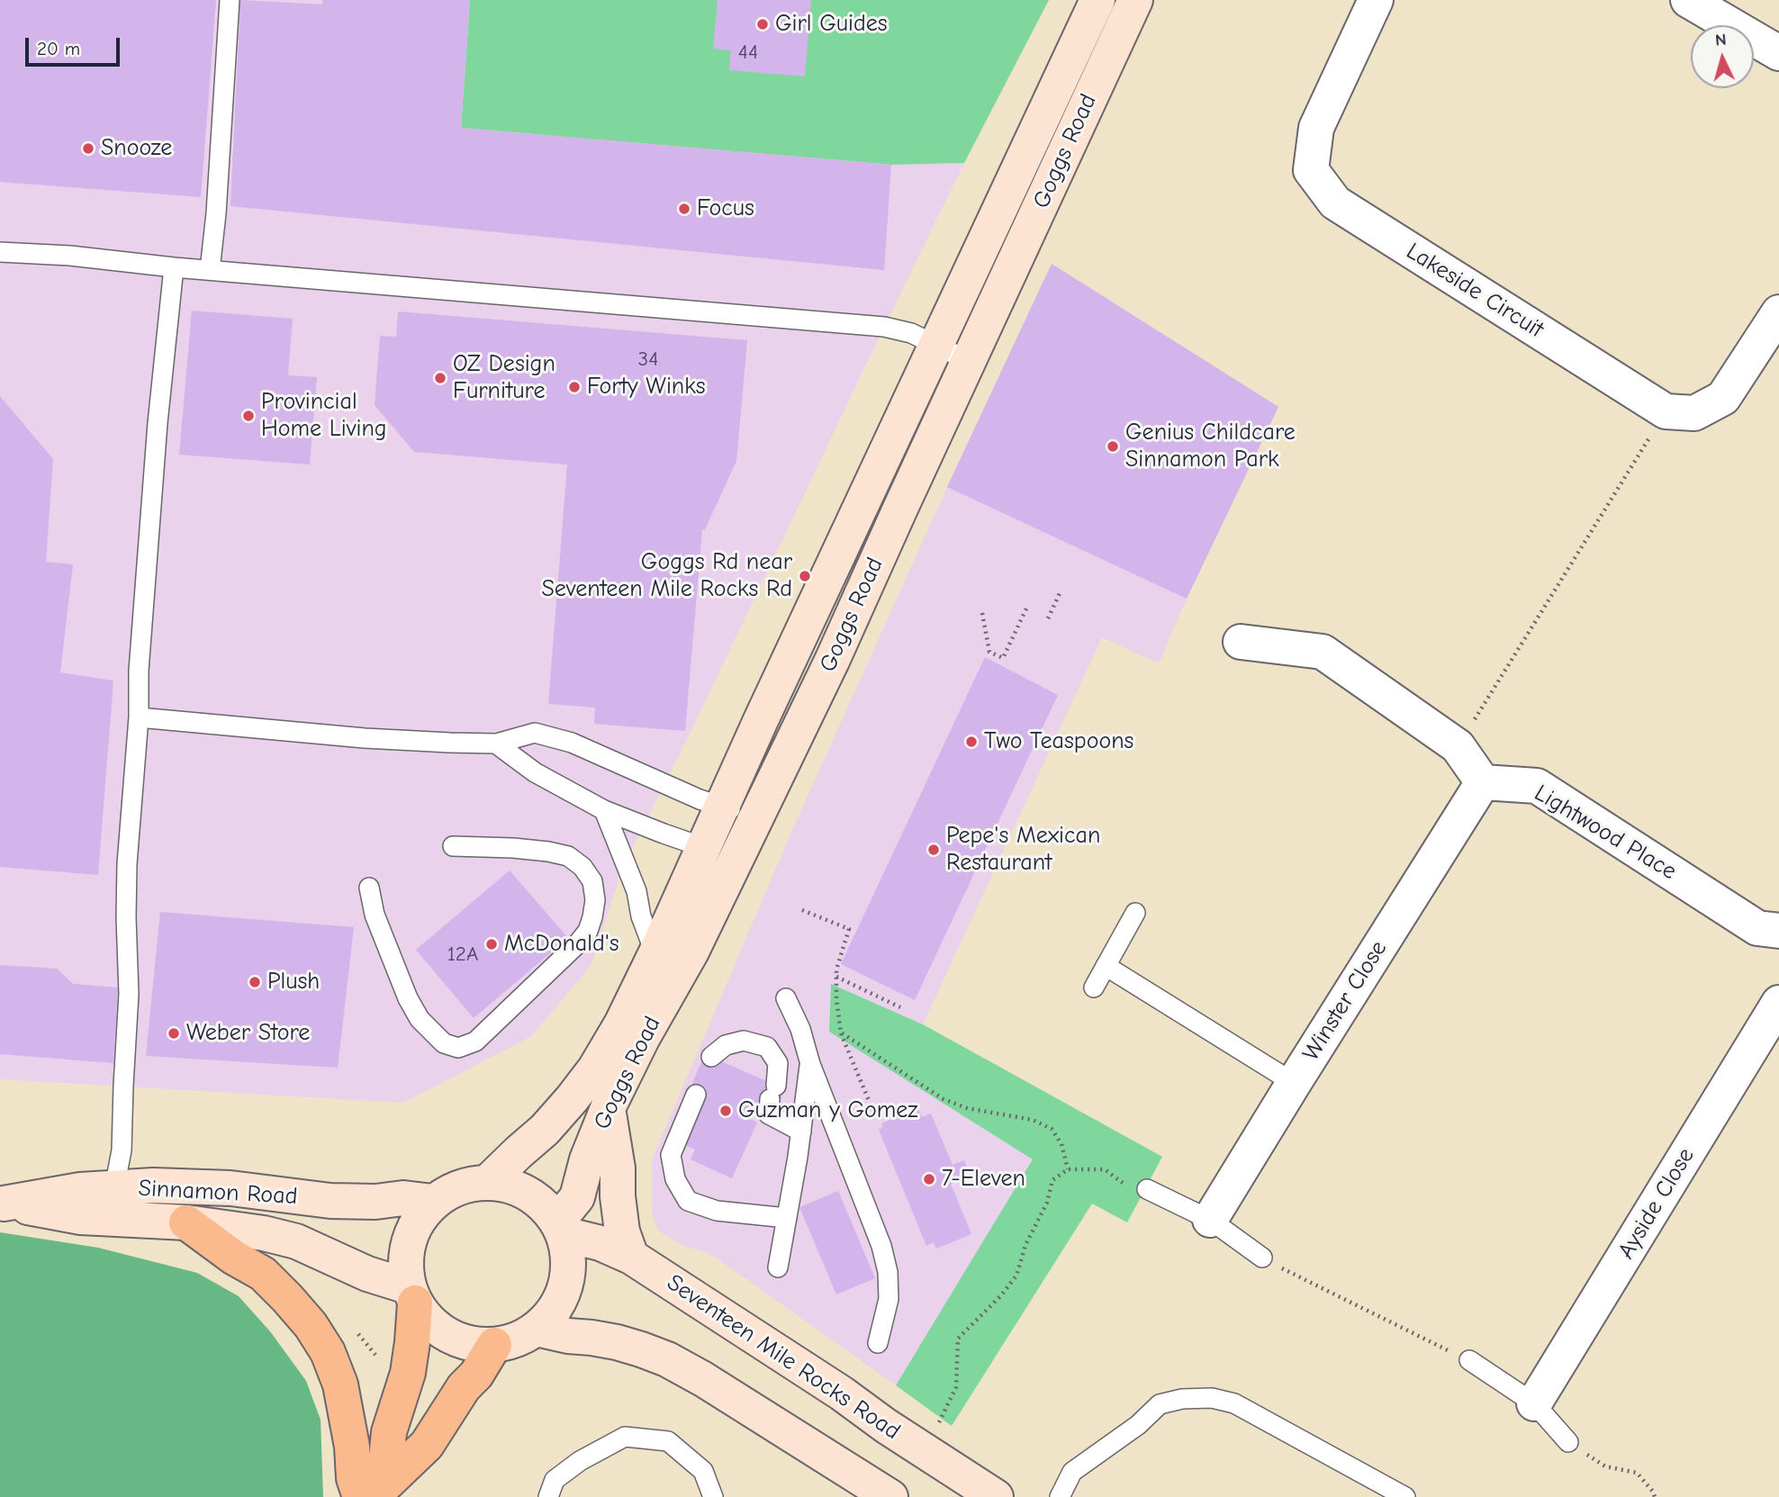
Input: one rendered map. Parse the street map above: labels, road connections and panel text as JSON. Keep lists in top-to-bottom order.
{
  "streets": {
    "main road": ["Goggs Road", "Sinnamon Road", "Seventeen Mile Rocks Road"],
    "street": [
      "Lakeside Circuit",
      "Lightwood Place",
      "Winster Close",
      "Ayside Close"
    ]
  },
  "crossings": [
    ["Goggs Road", "Sinnamon Road"],
    ["Goggs Road", "Seventeen Mile Rocks Road"],
    ["Lightwood Place", "Winster Close"],
    ["Sinnamon Road", "Seventeen Mile Rocks Road"]
  ],
  "places": [
    "Girl Guides",
    "Snooze",
    "Focus",
    "OZ Design Furniture",
    "Forty Winks",
    "Provincial Home Living",
    "Genius Childcare Sinnamon Park",
    "Goggs Rd near Seventeen Mile Rocks Rd",
    "Two Teaspoons",
    "Pepe's Mexican Restaurant",
    "McDonald's",
    "Plush",
    "Weber Store",
    "Guzman y Gomez",
    "7-Eleven"
  ],
  "house_numbers": ["44", "34", "12A"],
  "scale_bar": "20 m",
  "north": "top"
}
